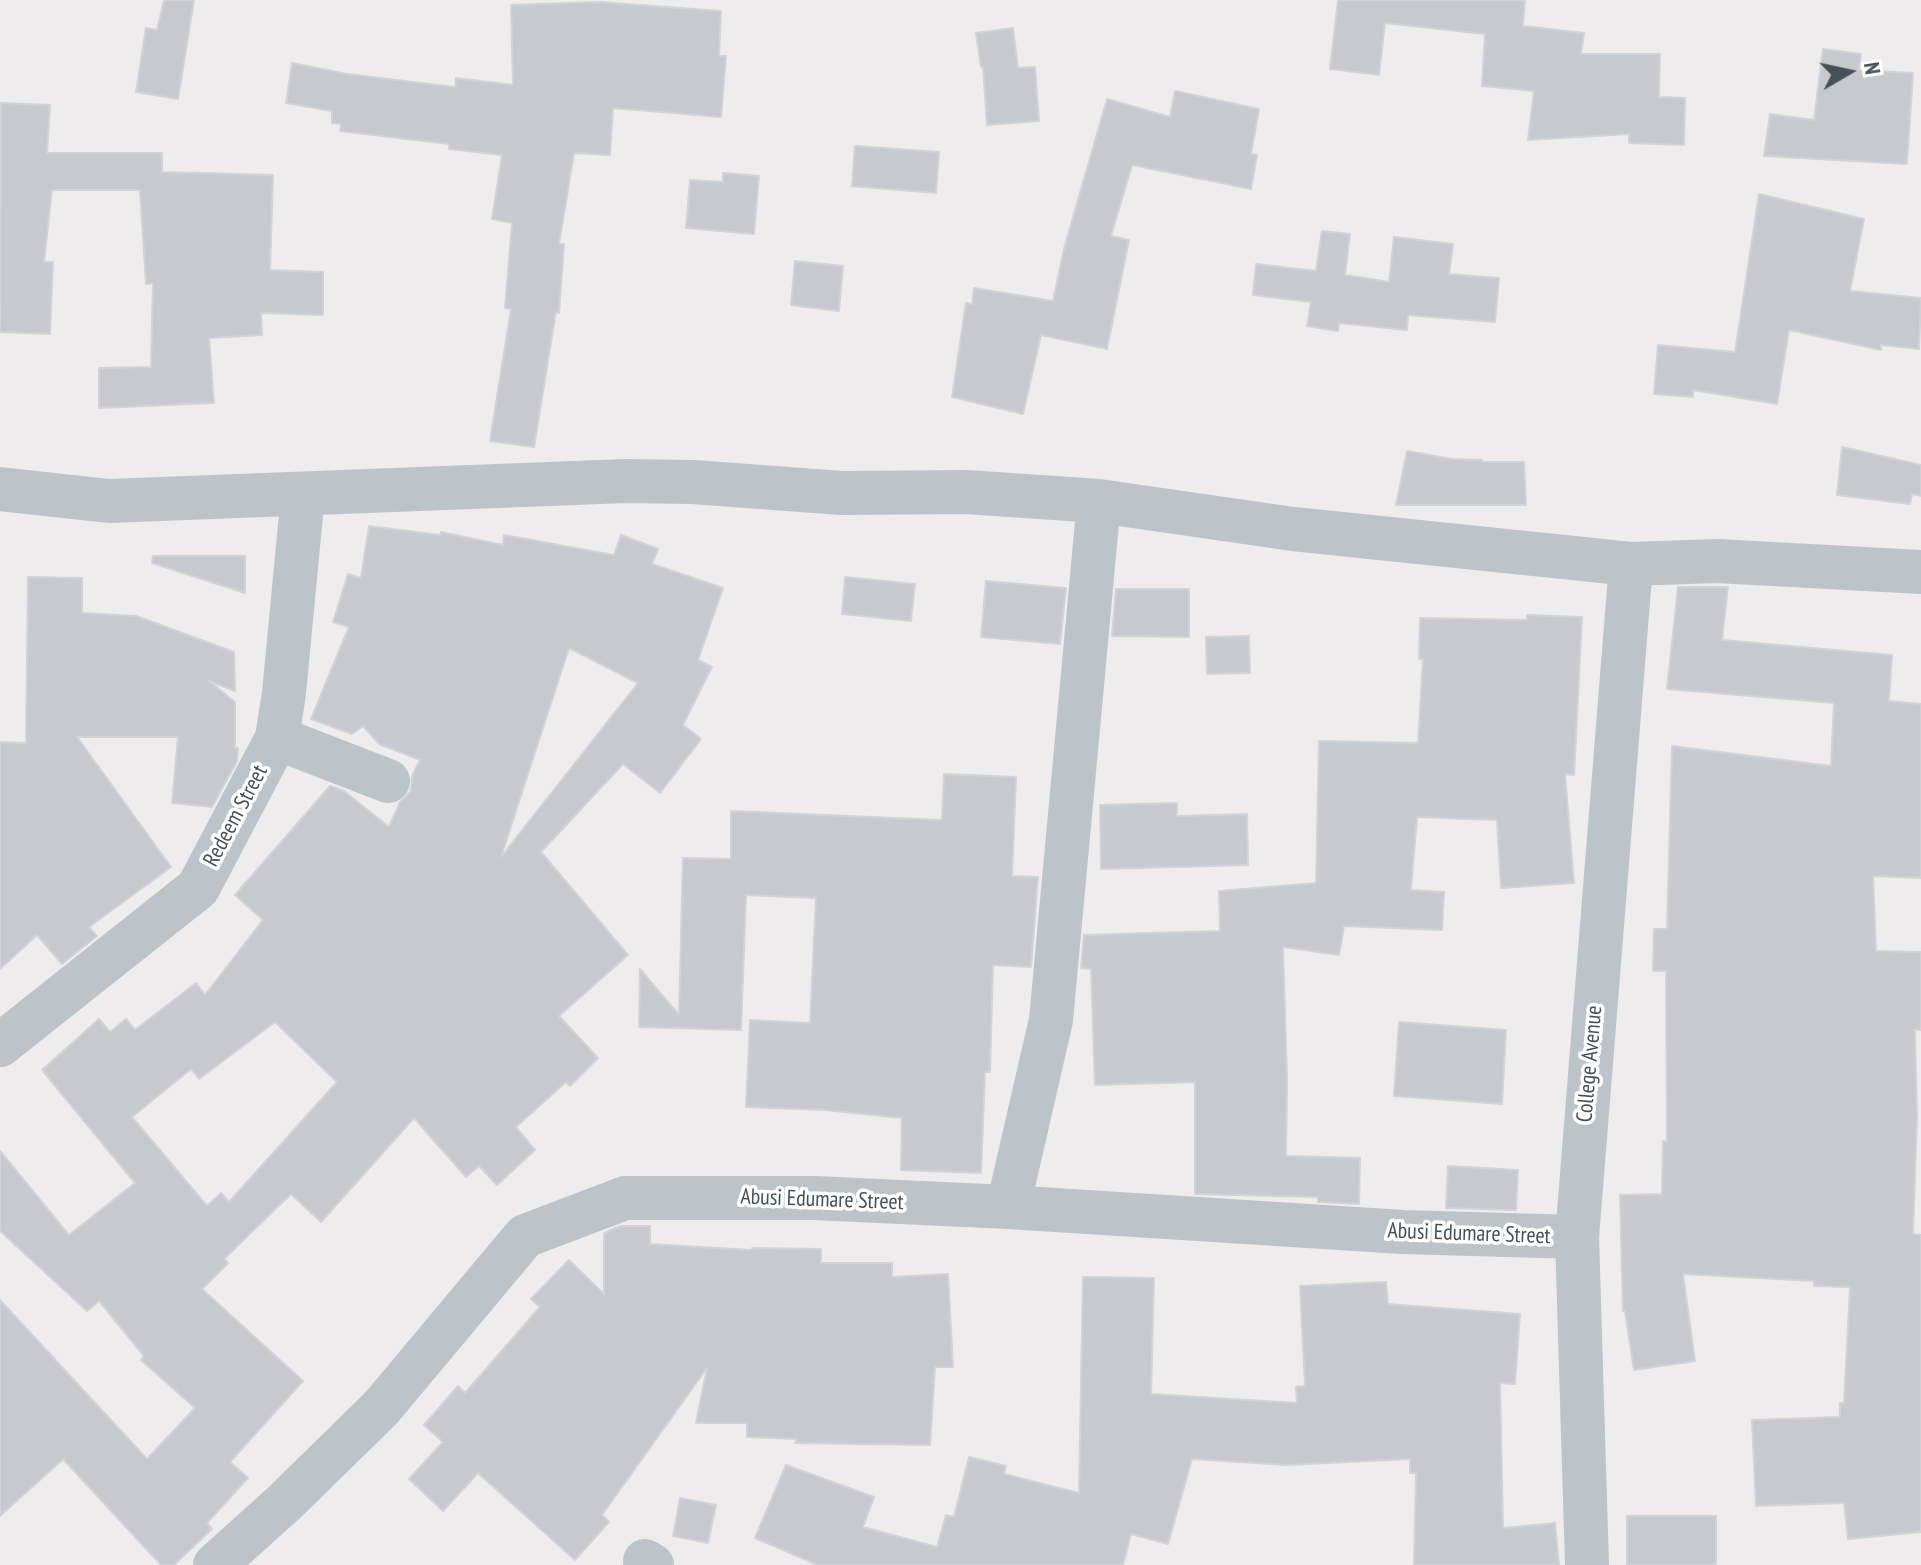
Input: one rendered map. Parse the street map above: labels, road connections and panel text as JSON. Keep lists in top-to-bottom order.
{
  "streets": {
    "street": ["Redeem Street", "College Avenue", "Abusi Edumare Street"]
  },
  "crossings": [
    ["College Avenue", "Abusi Edumare Street"]
  ],
  "north": "right"
}
